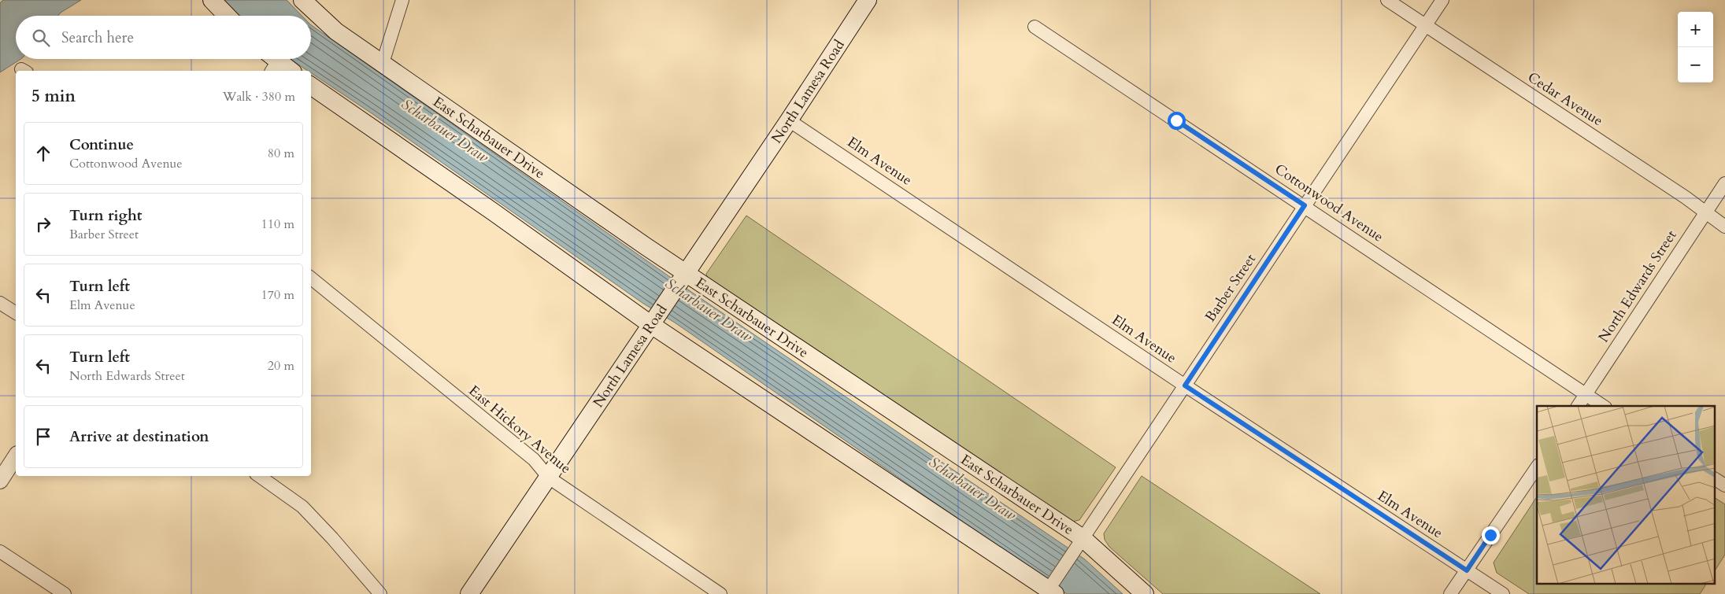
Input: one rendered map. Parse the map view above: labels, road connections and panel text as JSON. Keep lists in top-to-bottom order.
{
  "streets": {
    "main road": ["North Lamesa Road", "East Scharbauer Drive"],
    "street": [
      "Cedar Avenue",
      "Elm Avenue",
      "Cottonwood Avenue",
      "North Edwards Street",
      "Barber Street",
      "East Hickory Avenue"
    ]
  },
  "crossings": [
    ["North Lamesa Road", "East Scharbauer Drive"],
    ["North Lamesa Road", "Elm Avenue"],
    ["North Lamesa Road", "East Hickory Avenue"],
    ["Cedar Avenue", "North Edwards Street"],
    ["Cedar Avenue", "Barber Street"],
    ["East Scharbauer Drive", "Barber Street"],
    ["Elm Avenue", "Barber Street"],
    ["Cottonwood Avenue", "North Edwards Street"],
    ["Cottonwood Avenue", "Barber Street"]
  ],
  "water": ["Scharbauer Draw"],
  "page": {
    "map_buttons": ["+", "−"],
    "search": "Search here",
    "heading": ["5 min", "Walk · 380 m"],
    "list": [
      ["Continue", "Cottonwood Avenue", "80 m"],
      ["Turn right", "Barber Street", "110 m"],
      ["Turn left", "Elm Avenue", "170 m"],
      ["Turn left", "North Edwards Street", "20 m"],
      "Arrive at destination"
    ]
  }
}
